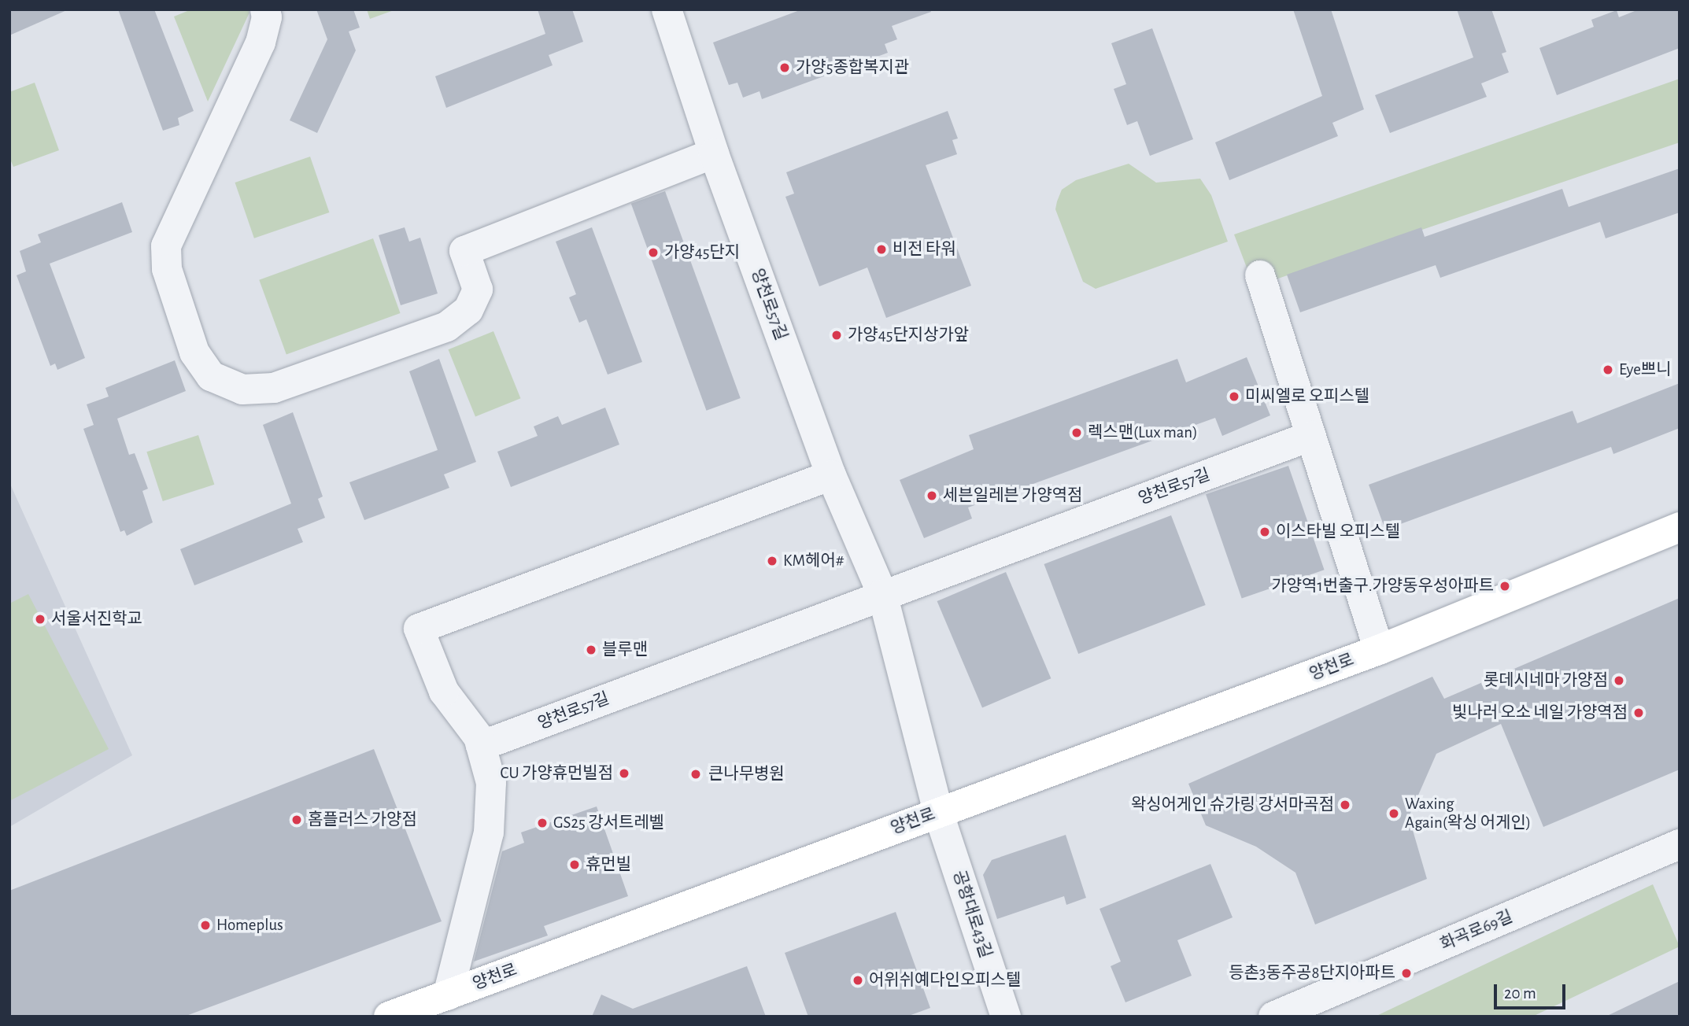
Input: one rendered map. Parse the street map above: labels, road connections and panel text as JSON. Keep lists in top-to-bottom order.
{
  "streets": {
    "main road": ["양천로"],
    "street": ["양천로57길", "공항대로43길", "화곡로69길"]
  },
  "crossings": [
    ["양천로57길", "양천로"],
    ["양천로57길", "공항대로43길"],
    ["양천로", "공항대로43길"]
  ],
  "places": [
    "가양5종합복지관",
    "비전 타워",
    "가양45단지",
    "가양45단지상가앞",
    "Eye쁘니",
    "미씨엘로 오피스텔",
    "렉스맨(Lux man)",
    "세븐일레븐 가양역점",
    "이스타빌 오피스텔",
    "KM헤어#",
    "가양역1번출구.가양동우성아파트",
    "서울서진학교",
    "블루맨",
    "롯데시네마 가양점",
    "빛나러 오소 네일 가양역점",
    "CU 가양휴먼빌점",
    "큰나무병원",
    "왁싱어게인 슈가링 강서마곡점",
    "Waxing Again(왁싱 어게인)",
    "홈플러스 가양점",
    "GS25 강서트레벨",
    "휴먼빌",
    "Homeplus",
    "등촌3동주공8단지아파트",
    "어위쉬예다인오피스텔"
  ],
  "scale_bar": "20 m"
}
